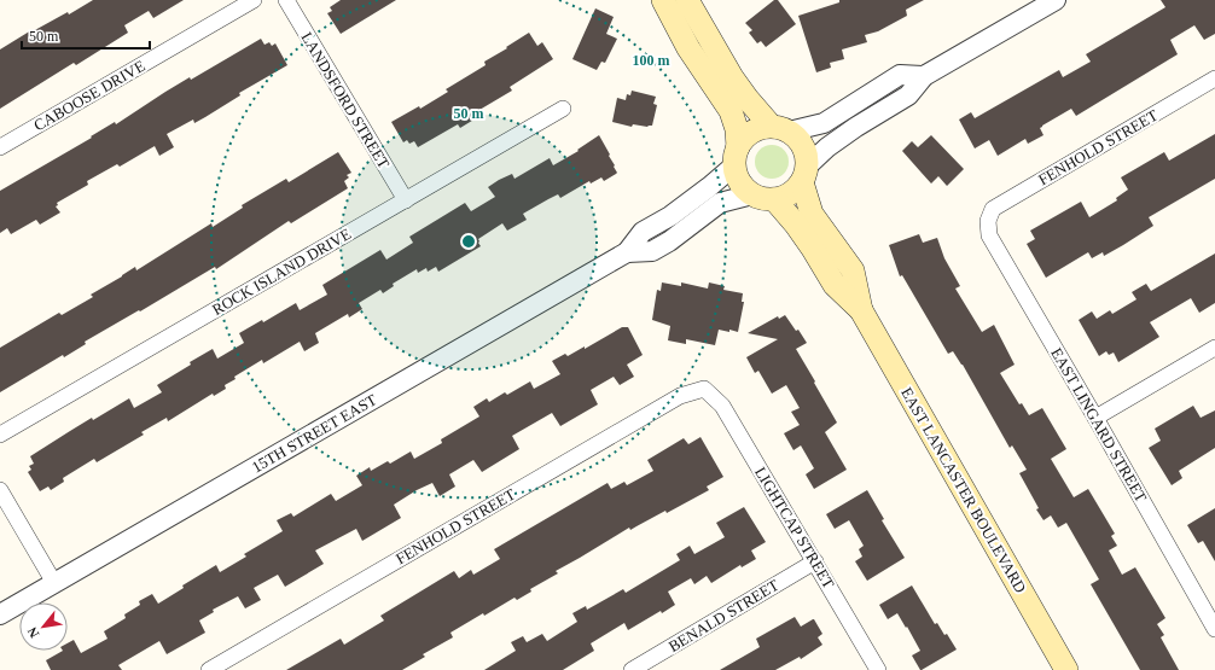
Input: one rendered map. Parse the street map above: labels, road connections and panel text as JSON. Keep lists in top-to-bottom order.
{
  "streets": {
    "main road": ["EAST LANCASTER BOULEVARD"],
    "street": [
      "CABOOSE DRIVE",
      "LANDSFORD STREET",
      "FENHOLD STREET",
      "ROCK ISLAND DRIVE",
      "EAST LINGARD STREET",
      "15TH STREET EAST",
      "LIGHTCAP STREET",
      "BENALD STREET"
    ]
  },
  "crossings": [
    ["LANDSFORD STREET", "ROCK ISLAND DRIVE"],
    ["FENHOLD STREET", "EAST LINGARD STREET"],
    ["FENHOLD STREET", "LIGHTCAP STREET"],
    ["15TH STREET EAST", "EAST LANCASTER BOULEVARD"],
    ["LIGHTCAP STREET", "BENALD STREET"]
  ],
  "scale_bar": "50 m",
  "north": "bottom left",
  "rings": ["100 m", "50 m"]
}
